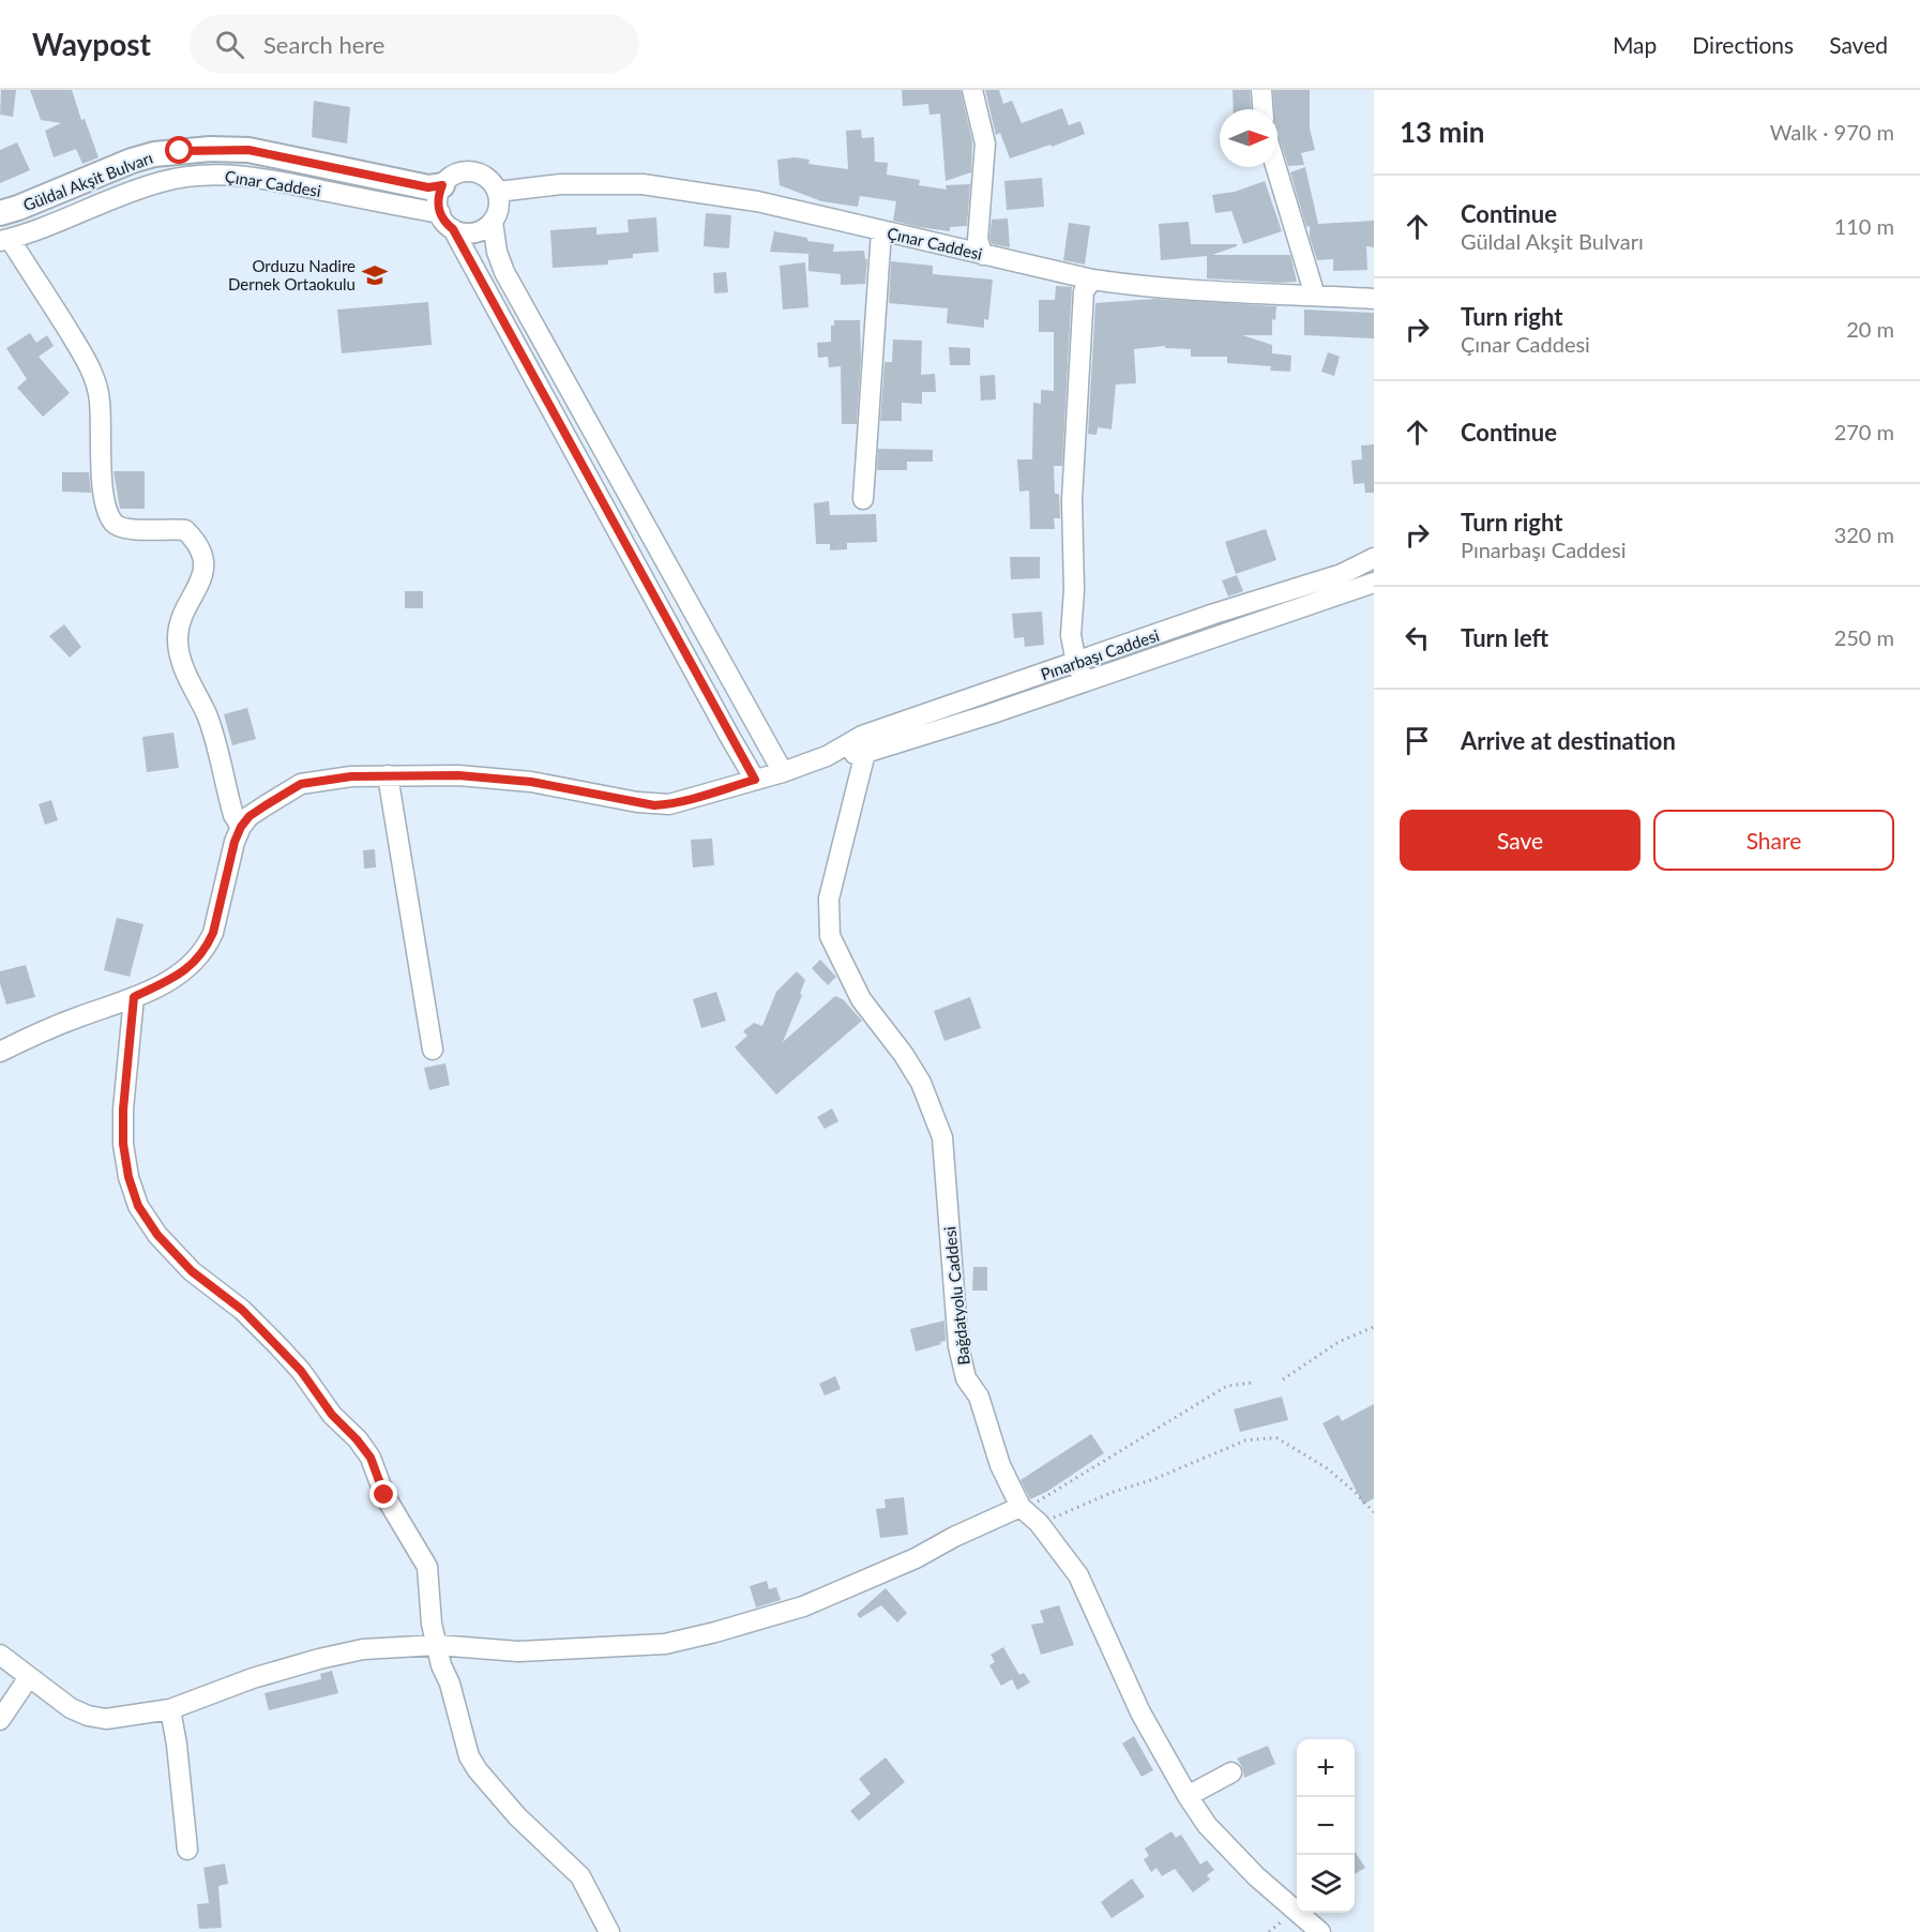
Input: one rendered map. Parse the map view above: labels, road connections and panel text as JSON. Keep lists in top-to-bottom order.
{
  "streets": {
    "main road": ["Güldal Akşit Bulvarı"],
    "street": ["Çınar Caddesi", "Pınarbaşı Caddesi", "Bağdatyolu Caddesi"]
  },
  "crossings": [
    ["Güldal Akşit Bulvarı", "Çınar Caddesi"],
    ["Pınarbaşı Caddesi", "Bağdatyolu Caddesi"]
  ],
  "places": {
    "school or university": ["Orduzu Nadire Dernek Ortaokulu"]
  },
  "north": "right",
  "page": {
    "header": "Waypost",
    "search": "Search here",
    "nav": ["Map", "Directions", "Saved"],
    "heading": ["13 min", "Walk · 970 m"],
    "list": [
      ["Continue", "Güldal Akşit Bulvarı", "110 m"],
      ["Turn right", "Çınar Caddesi", "20 m"],
      ["Continue", "270 m"],
      ["Turn right", "Pınarbaşı Caddesi", "320 m"],
      ["Turn left", "250 m"],
      "Arrive at destination"
    ],
    "buttons": ["Save", "Share"],
    "map_buttons": ["+", "−"]
  }
}
